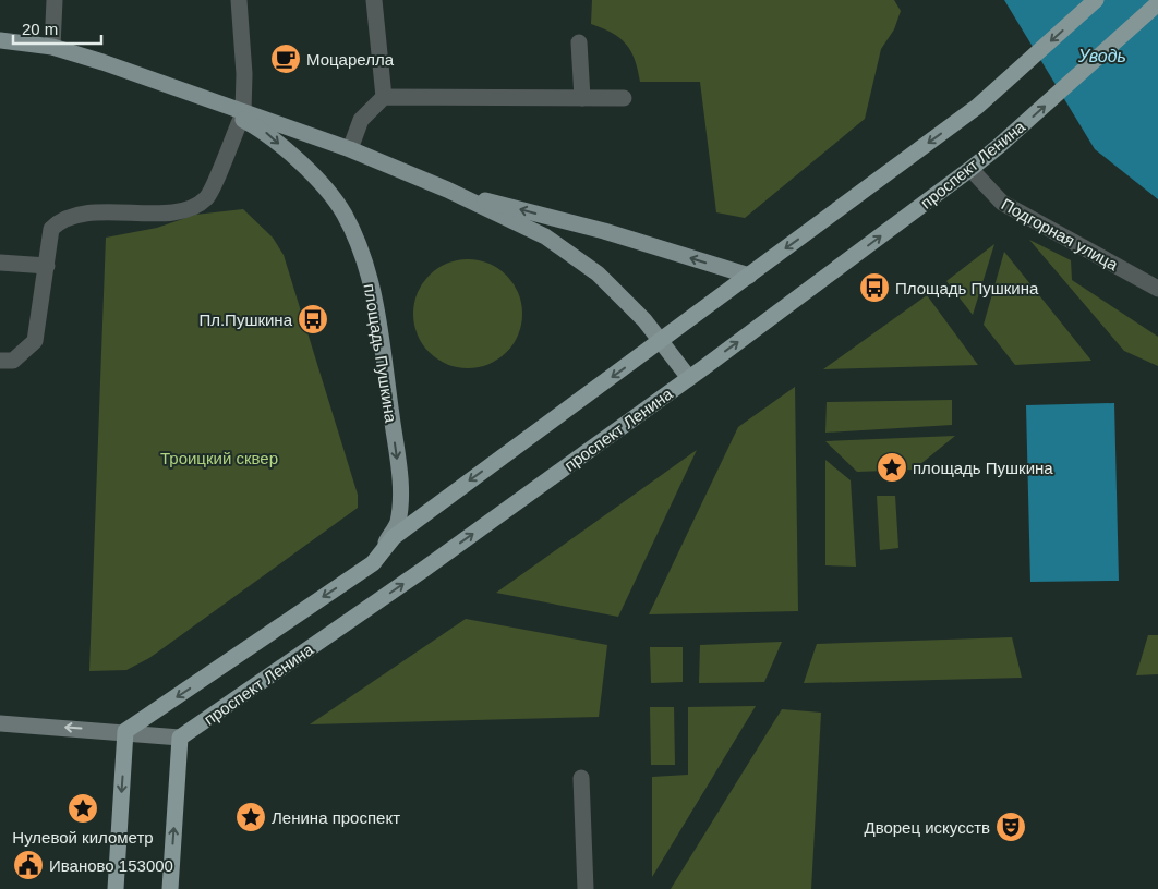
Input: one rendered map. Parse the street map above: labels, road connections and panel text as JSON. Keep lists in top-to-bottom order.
{
  "streets": {
    "highway": ["проспект Ленина"],
    "main road": ["площадь Пушкина"],
    "street": ["Подгорная улица"]
  },
  "crossings": [
    ["проспект Ленина", "Подгорная улица"],
    ["проспект Ленина", "площадь Пушкина"]
  ],
  "water": ["Уводь"],
  "parks": ["Троицкий сквер"],
  "places": {
    "cafe": ["Моцарелла"],
    "bus stop": ["Площадь Пушкина", "Пл.Пушкина"],
    "place": ["площадь Пушкина", "Нулевой километр", "Ленина проспект"],
    "theatre": ["Дворец искусств"],
    "public building": ["Иваново 153000"]
  },
  "scale_bar": "20 m"
}
